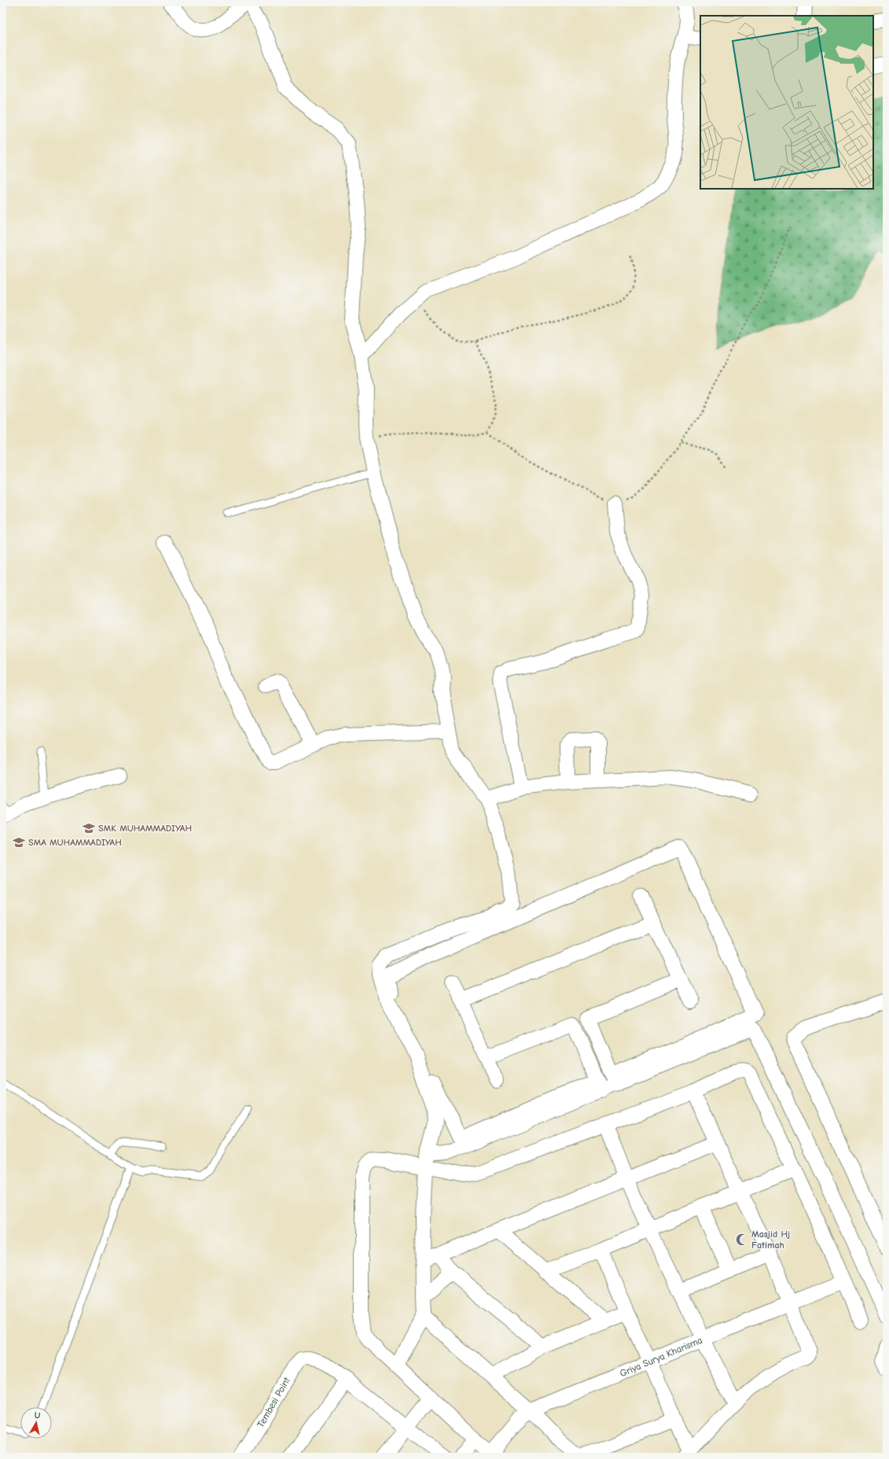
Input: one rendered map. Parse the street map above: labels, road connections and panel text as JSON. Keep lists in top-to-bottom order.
{
  "streets": {
    "street": ["Griya Surya Kharisma", "Tembesi Point"]
  },
  "places": {
    "school or university": ["SMK MUHAMMADIYAH", "SMA MUHAMMADIYAH"],
    "mosque": ["Masjid Hj Fatimah"]
  },
  "north": "top"
}
